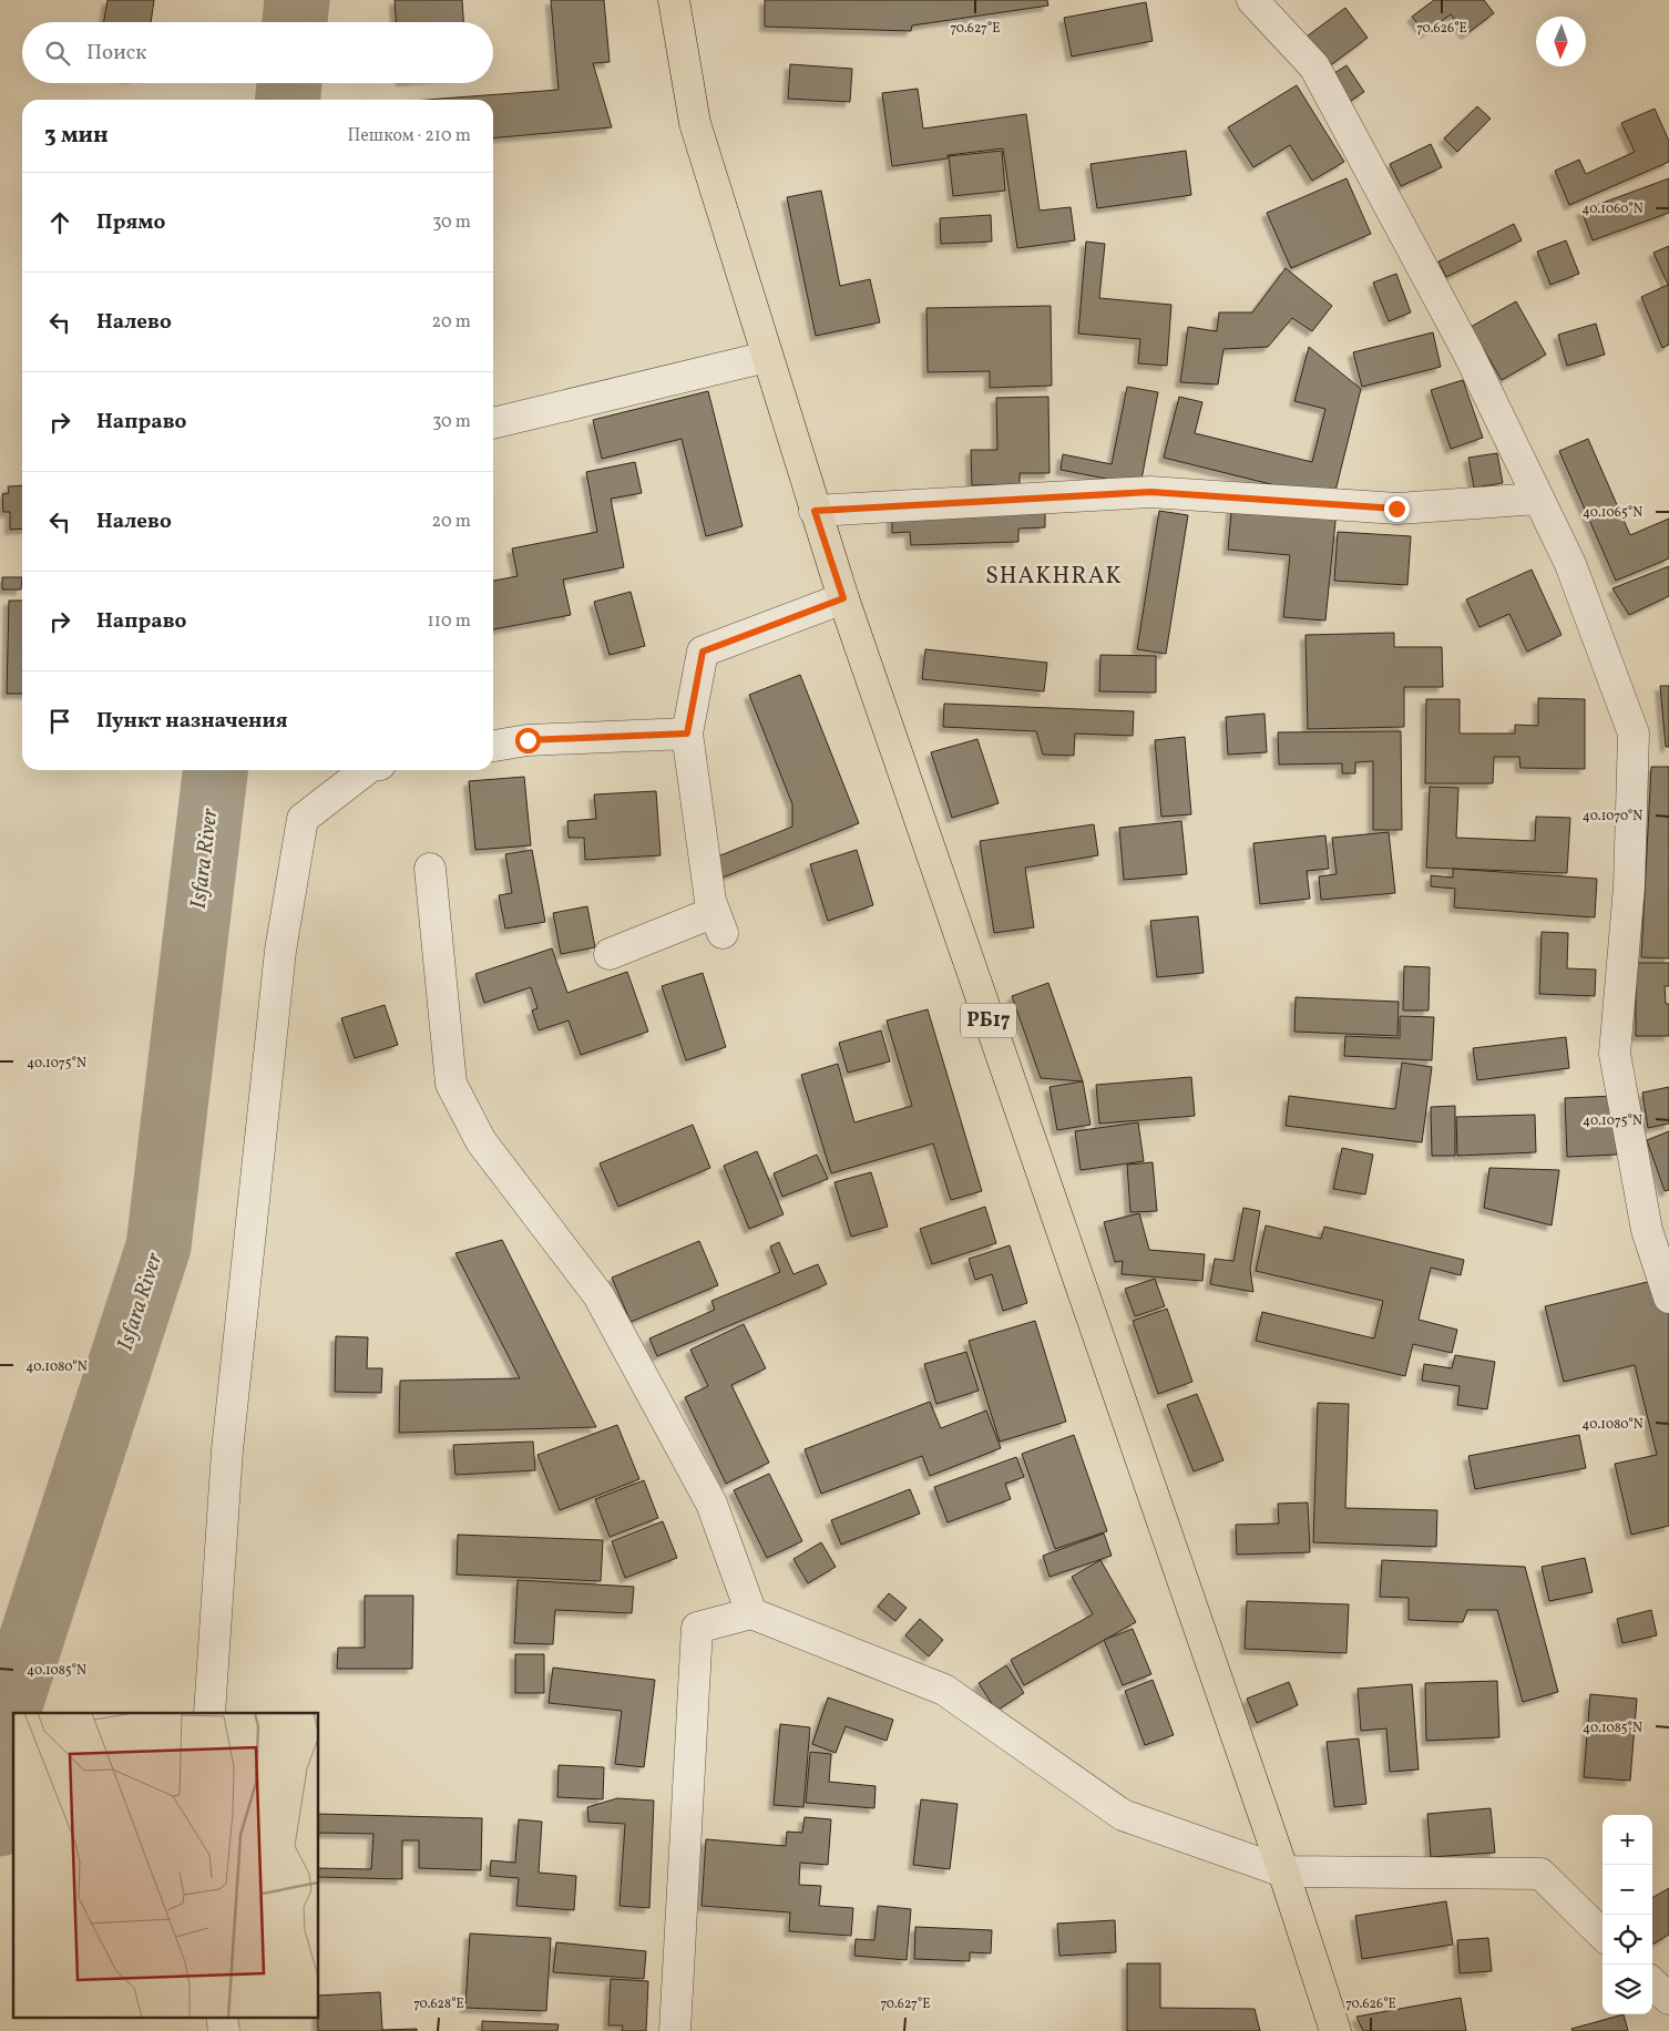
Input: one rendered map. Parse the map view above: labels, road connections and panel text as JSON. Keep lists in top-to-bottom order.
{
  "streets": {
    "main road": ["РБ17"]
  },
  "districts": ["SHAKHRAK"],
  "water": ["Isfara River"],
  "north": "bottom",
  "page": {
    "search": "Поиск",
    "heading": ["3 мин", "Пешком · 210 m"],
    "list": [
      ["Прямо", "30 m"],
      ["Налево", "20 m"],
      ["Направо", "30 m"],
      ["Налево", "20 m"],
      ["Направо", "110 m"],
      "Пункт назначения"
    ],
    "map_buttons": ["+", "−"]
  },
  "coordinates": [
    "70.627°E",
    "70.626°E",
    "40.1060°N",
    "40.1065°N",
    "40.1070°N",
    "40.1075°N",
    "40.1080°N",
    "40.1085°N",
    "70.628°E"
  ]
}
